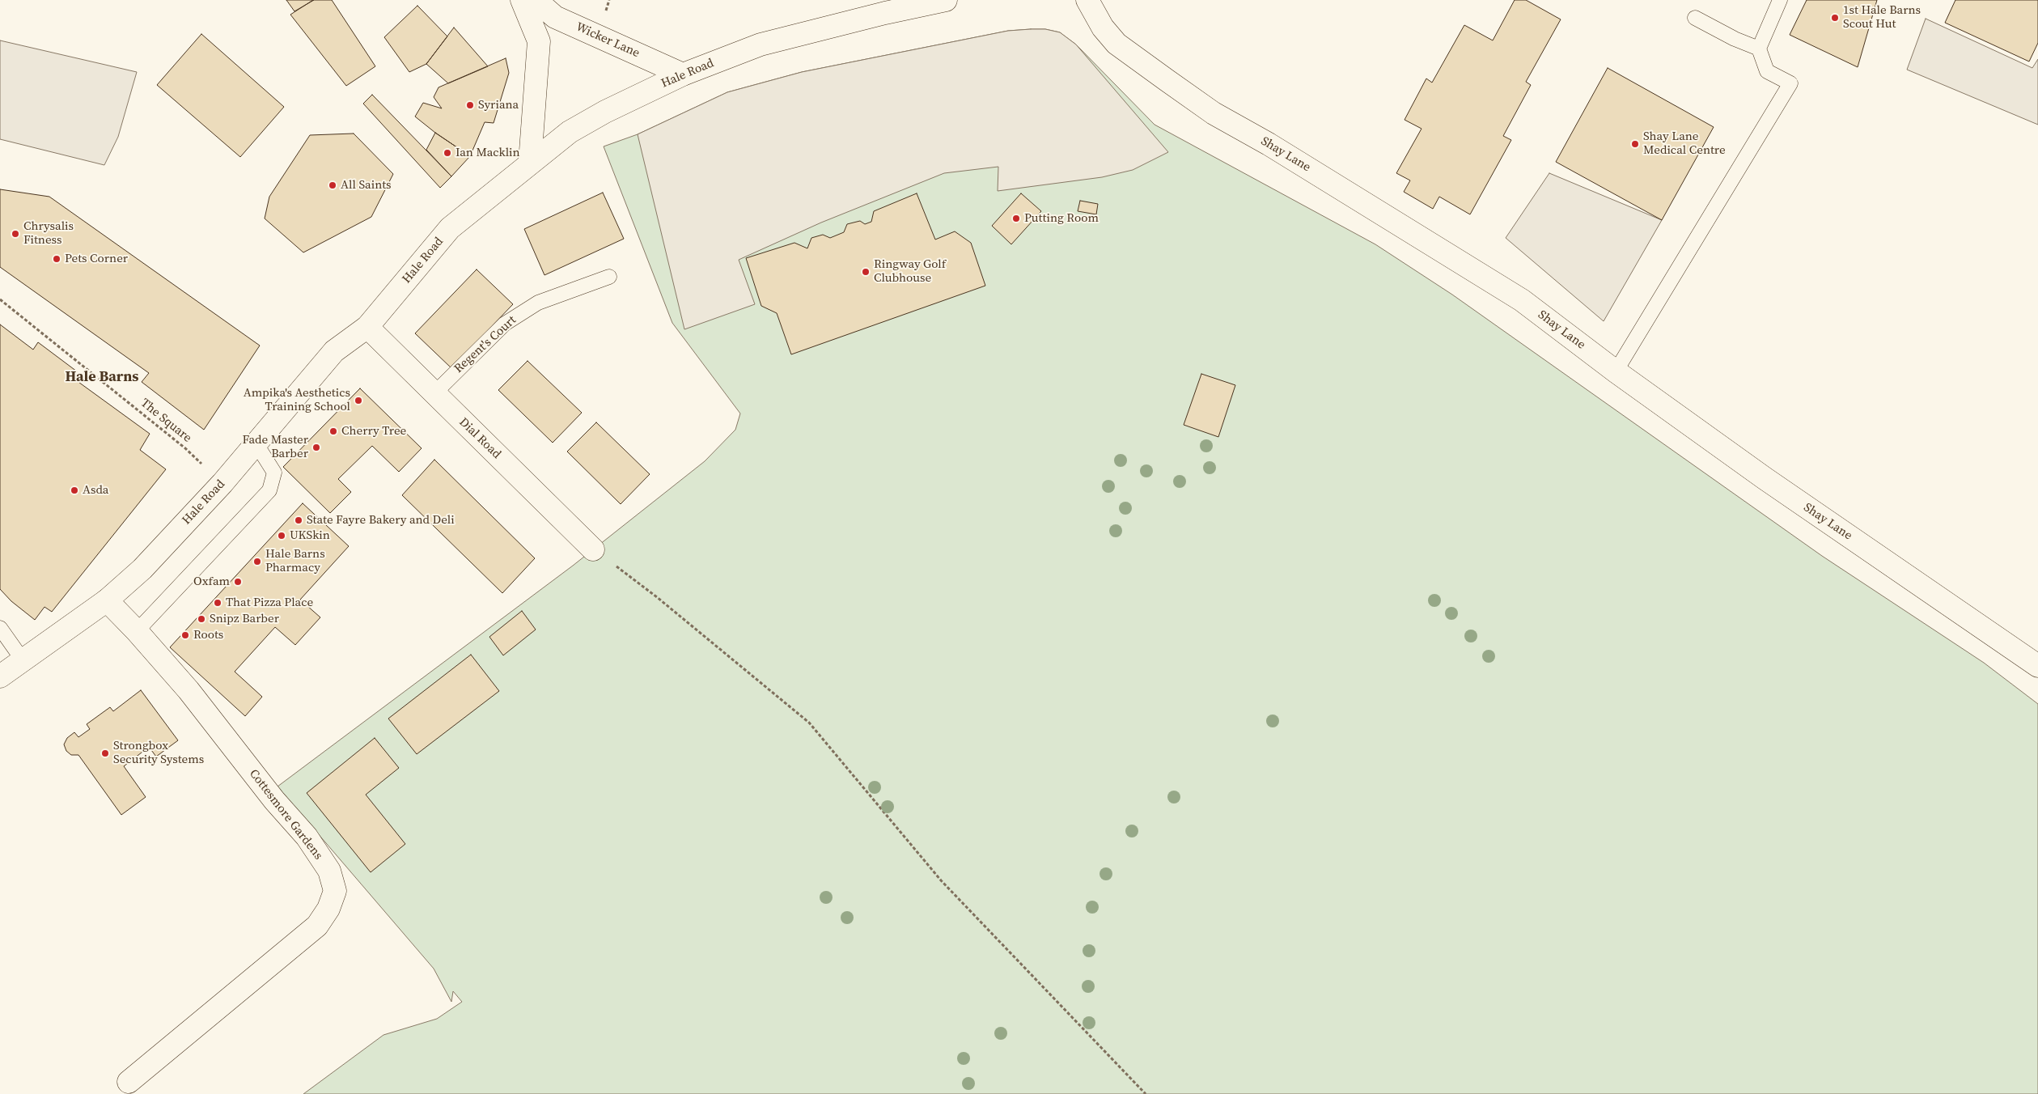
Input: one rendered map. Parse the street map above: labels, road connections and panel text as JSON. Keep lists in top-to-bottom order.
{
  "streets": {
    "street": [
      "Wicker Lane",
      "Hale Road",
      "Shay Lane",
      "Dial Road",
      "Cottesmore Gardens"
    ],
    "lane": ["Regent's Court"],
    "path": ["The Square"]
  },
  "crossings": [
    ["Wicker Lane", "Hale Road"],
    ["Hale Road", "The Square"],
    ["Hale Road", "Dial Road"],
    ["Hale Road", "Cottesmore Gardens"],
    ["Regent's Court", "Dial Road"]
  ],
  "districts": ["Hale Barns"],
  "places": [
    "1st Hale Barns Scout Hut",
    "Syriana",
    "Shay Lane Medical Centre",
    "Ian Macklin",
    "All Saints",
    "Putting Room",
    "Chrysalis Fitness",
    "Pets Corner",
    "Ringway Golf Clubhouse",
    "Ampika's Aesthetics Training School",
    "Cherry Tree",
    "Fade Master Barber",
    "Asda",
    "State Fayre Bakery and Deli",
    "UKSkin",
    "Hale Barns Pharmacy",
    "Oxfam",
    "That Pizza Place",
    "Snipz Barber",
    "Roots",
    "Strongbox Security Systems"
  ]
}
